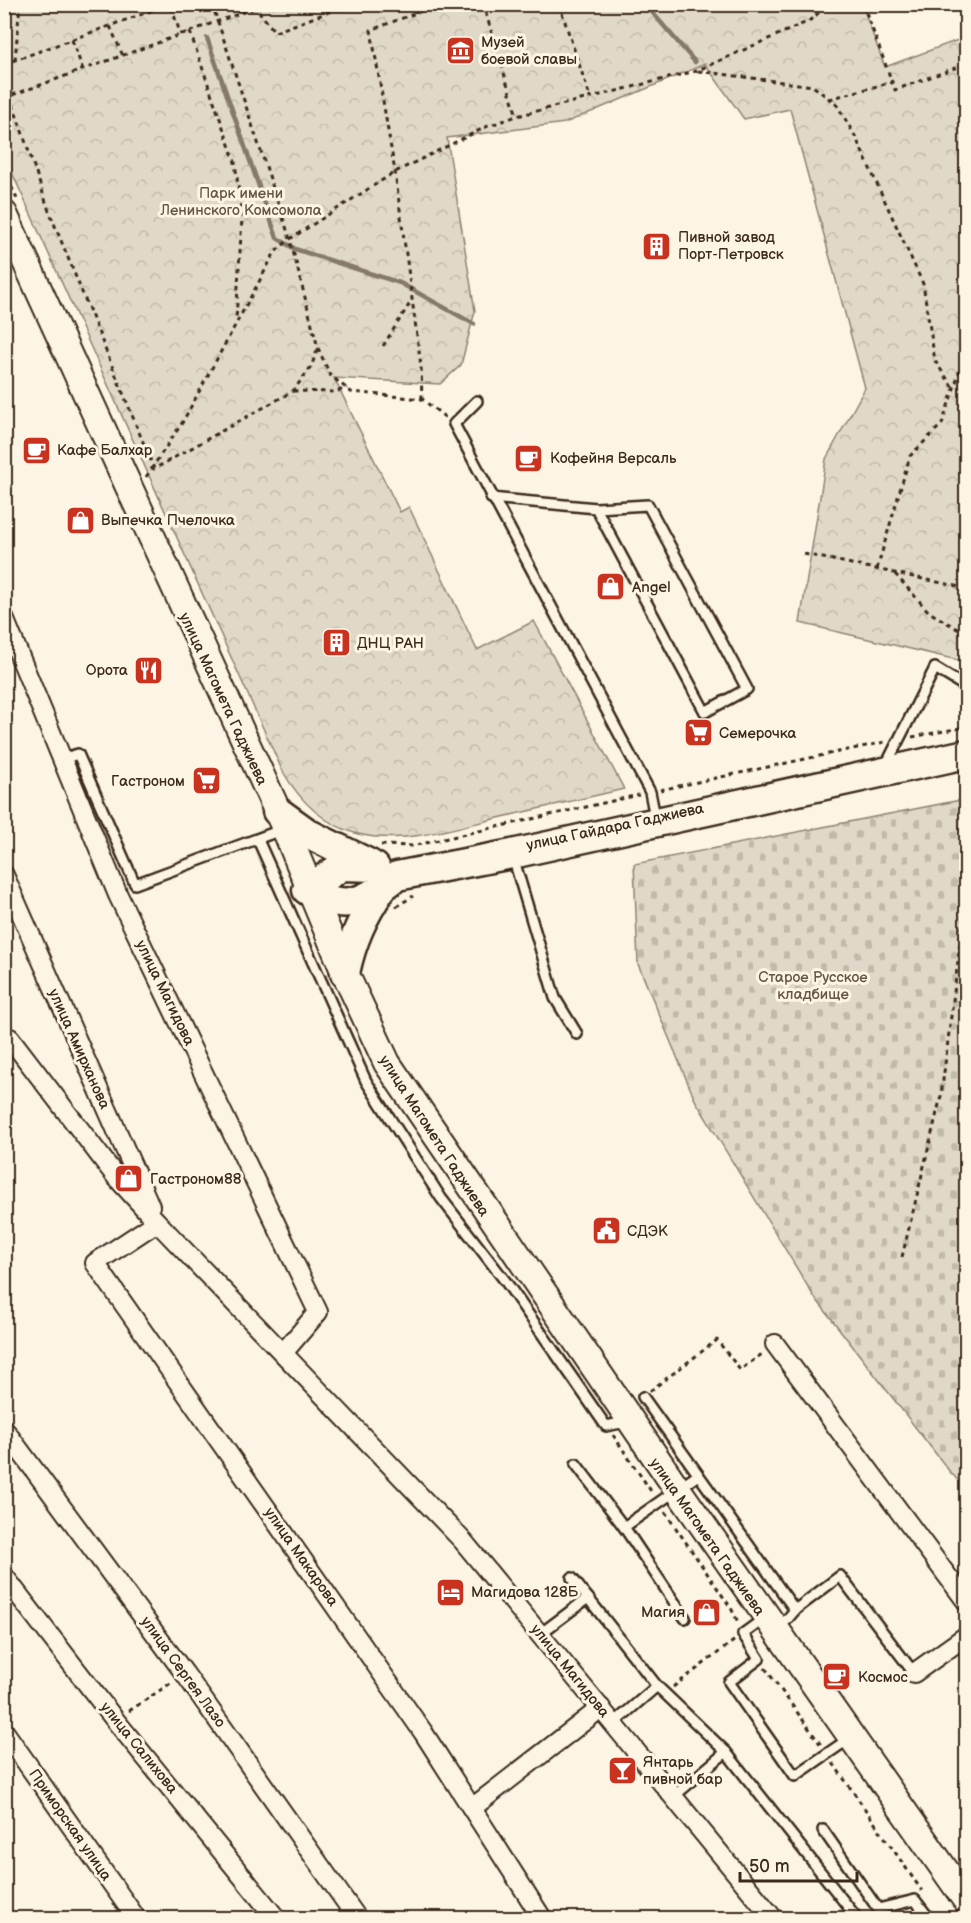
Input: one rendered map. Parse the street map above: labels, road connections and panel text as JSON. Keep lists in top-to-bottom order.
{
  "streets": {
    "main road": ["улица Магомета Гаджиева", "улица Гайдара Гаджиева"],
    "street": [
      "улица Магидова",
      "улица Амирханова",
      "улица Макарова",
      "улица Сергея Лазо",
      "улица Салихова",
      "Приморская улица"
    ]
  },
  "crossings": [
    ["улица Магомета Гаджиева", "улица Гайдара Гаджиева"],
    ["улица Магидова", "улица Амирханова"],
    ["улица Магидова", "улица Макарова"],
    ["улица Амирханова", "улица Макарова"]
  ],
  "parks": ["Парк имени Ленинского Комсомола", "Старое Русское кладбище"],
  "places": {
    "museum": ["Музей боевой славы"],
    "building": ["Пивной завод Порт-Петровск", "ДНЦ РАН"],
    "cafe": ["Кафе Балхар", "Кофейня Версаль", "Космос"],
    "shop": [
      "Выпечка Пчелочка",
      "Angel",
      "Гастроном88",
      "Магия"
    ],
    "restaurant": ["Орота"],
    "supermarket": ["Семерочка", "Гастроном"],
    "public building": ["СДЭК"],
    "hotel": ["Магидова 128Б"],
    "bar": ["Янтарь пивной бар"]
  },
  "scale_bar": "50 m"
}
